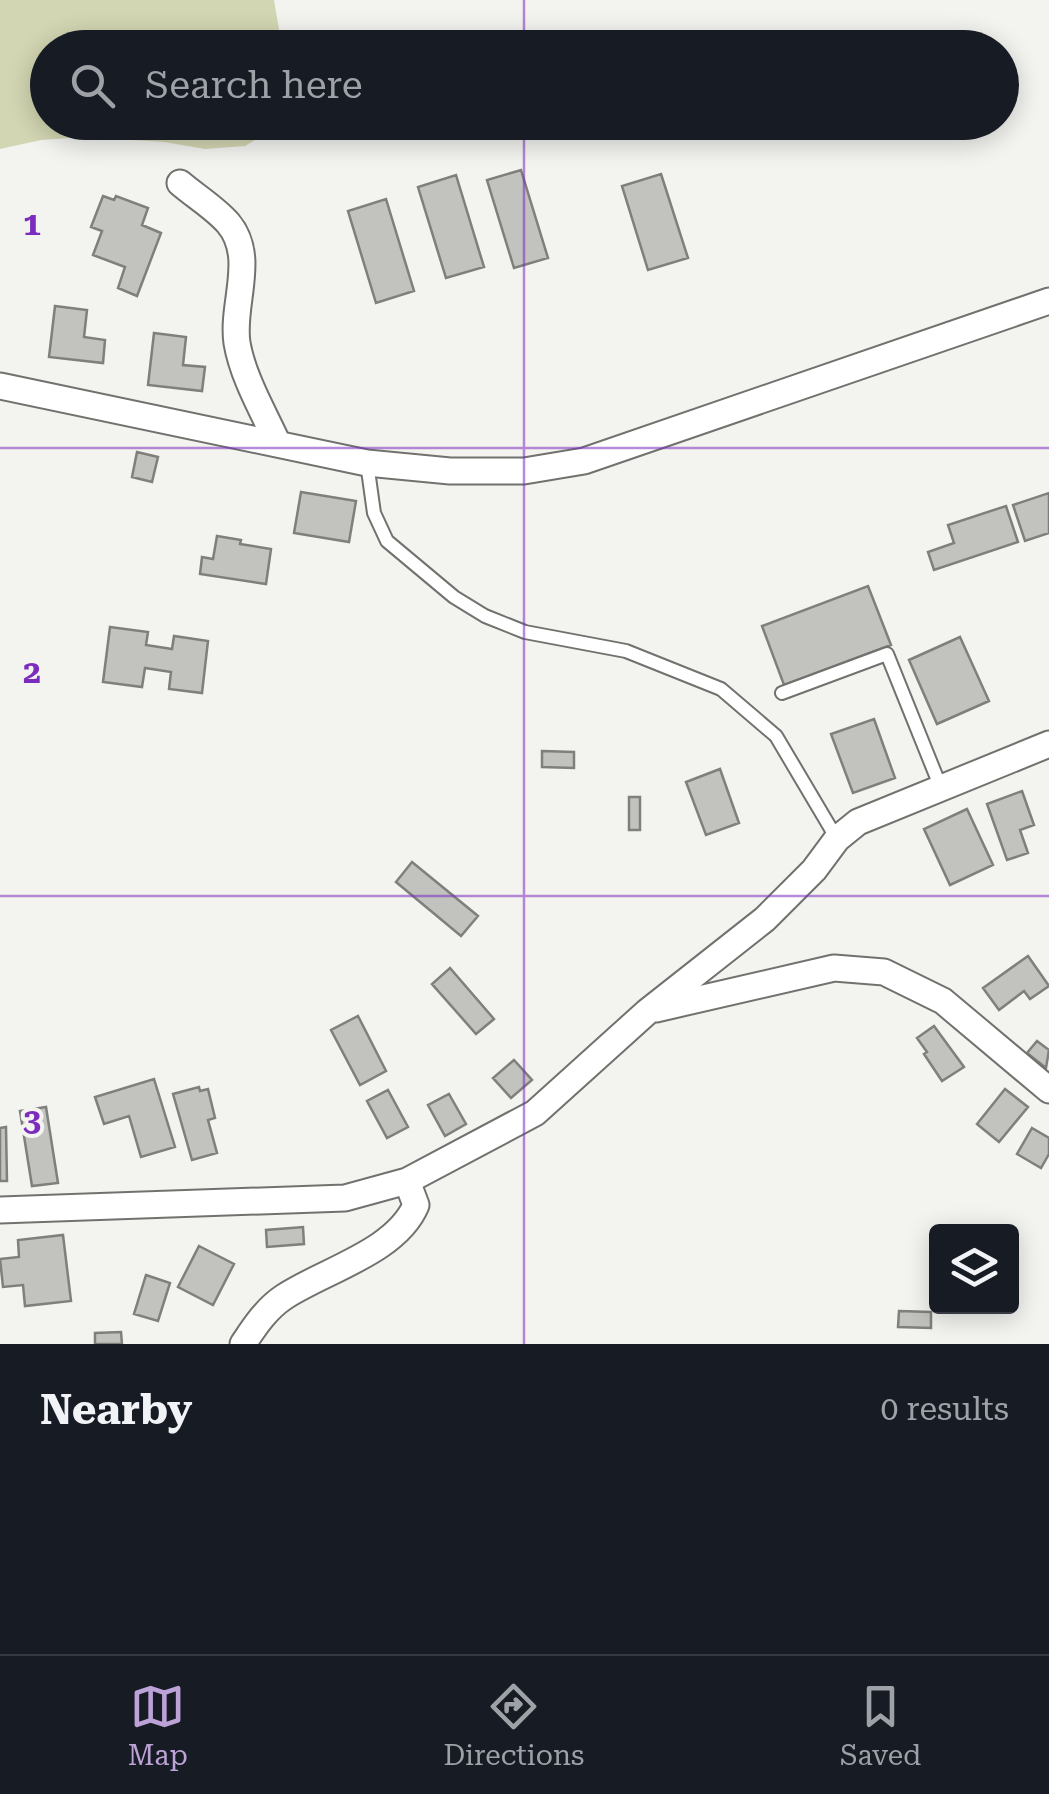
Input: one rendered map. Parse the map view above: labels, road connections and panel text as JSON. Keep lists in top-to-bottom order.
{
  "page": {
    "search": "Search here",
    "heading": ["Nearby", "0 results"],
    "nav": ["Map", "Directions", "Saved"]
  },
  "grid": {
    "rows": ["1", "2", "3"]
  }
}
